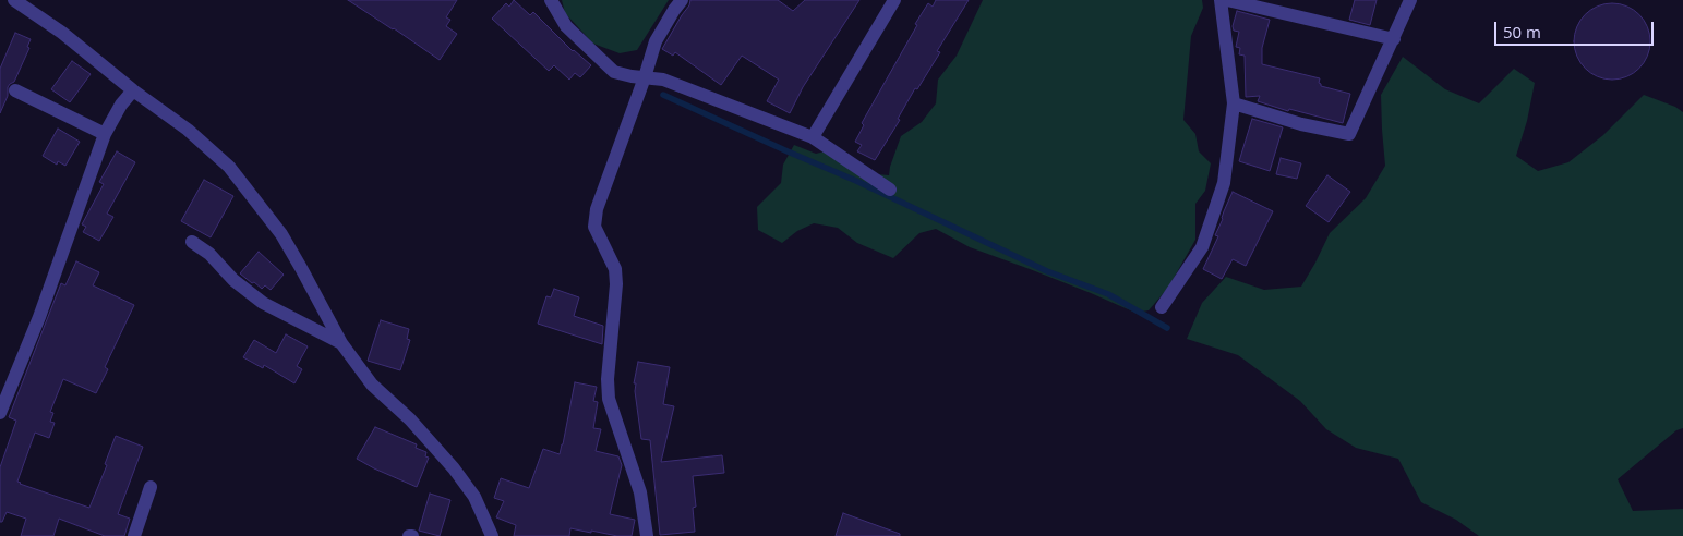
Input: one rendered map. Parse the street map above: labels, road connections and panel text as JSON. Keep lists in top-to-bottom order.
{
  "scale_bar": "50 m"
}
